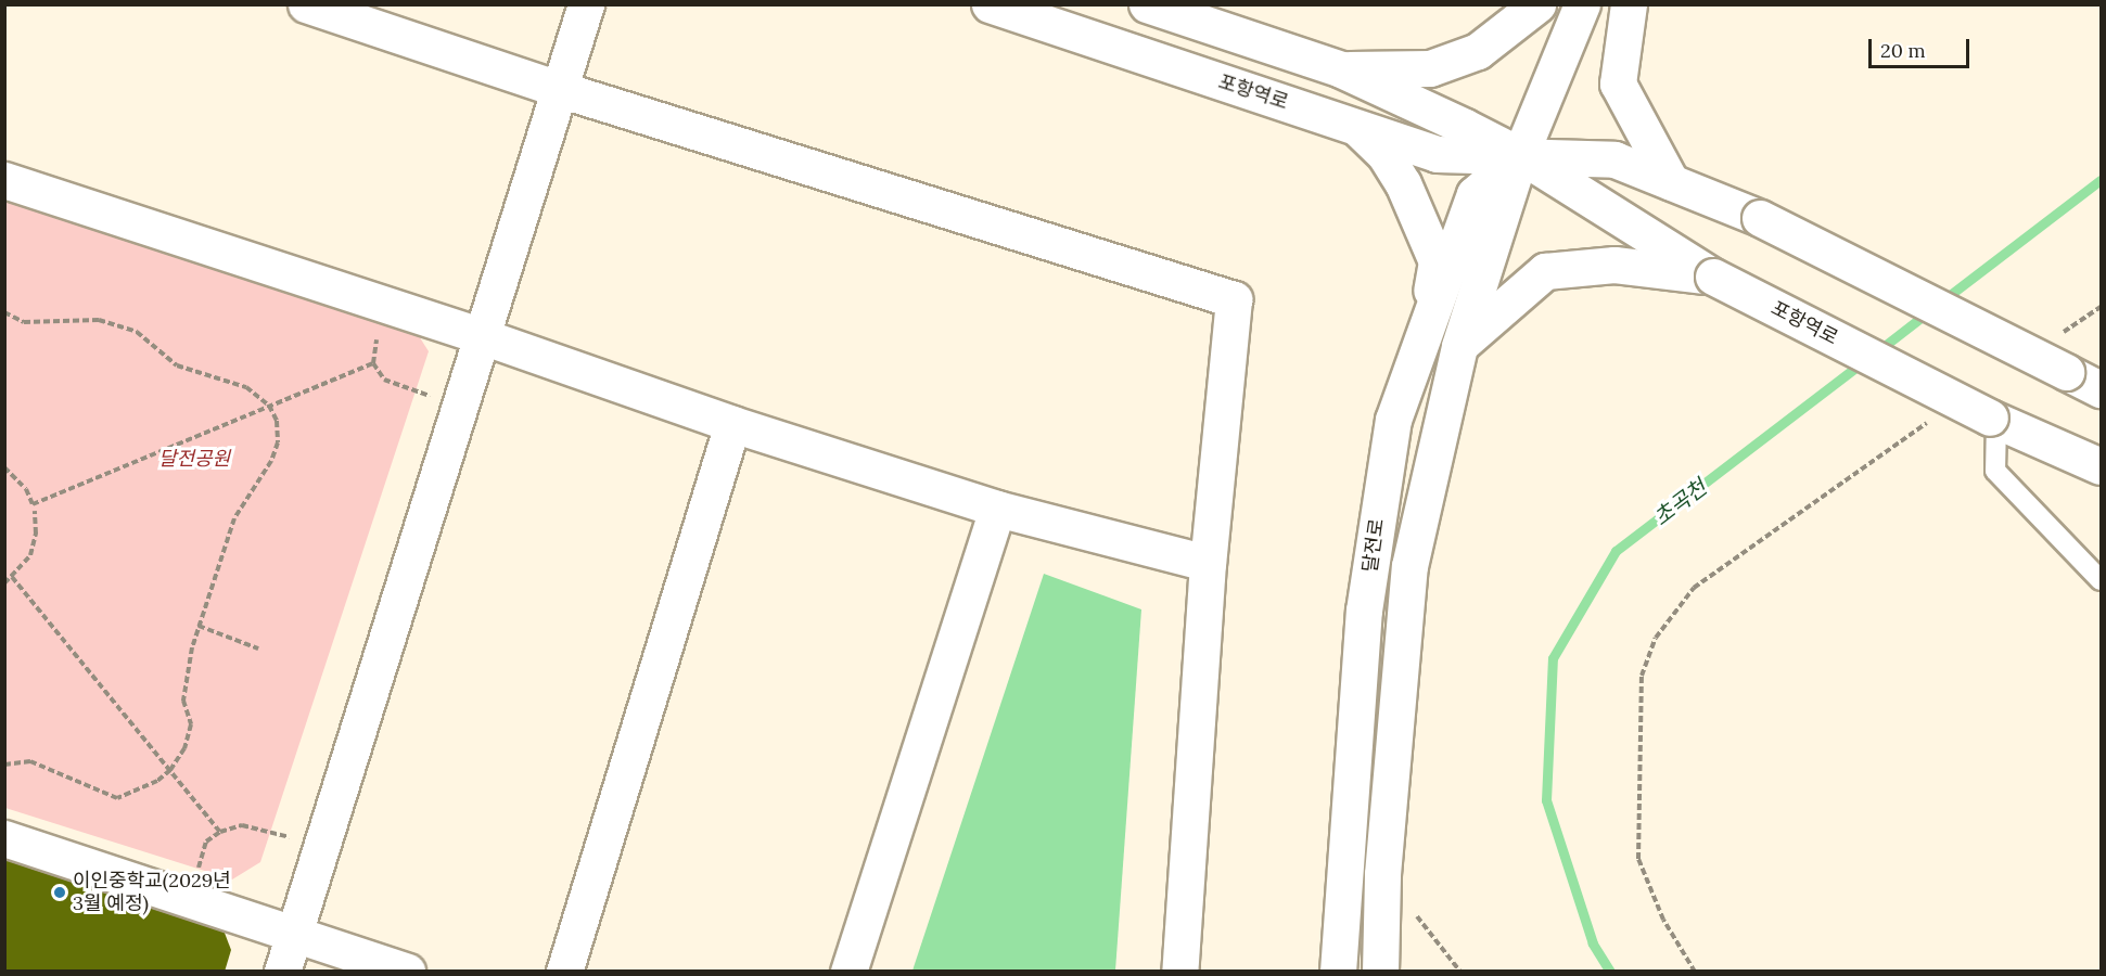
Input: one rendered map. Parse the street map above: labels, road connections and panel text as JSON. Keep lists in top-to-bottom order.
{
  "streets": {
    "street": ["포항역로", "달전로"]
  },
  "crossings": [
    ["포항역로", "달전로"]
  ],
  "water": ["초곡천"],
  "parks": ["달전공원"],
  "places": ["이인중학교(2029년 3월 예정)"],
  "scale_bar": "20 m"
}
